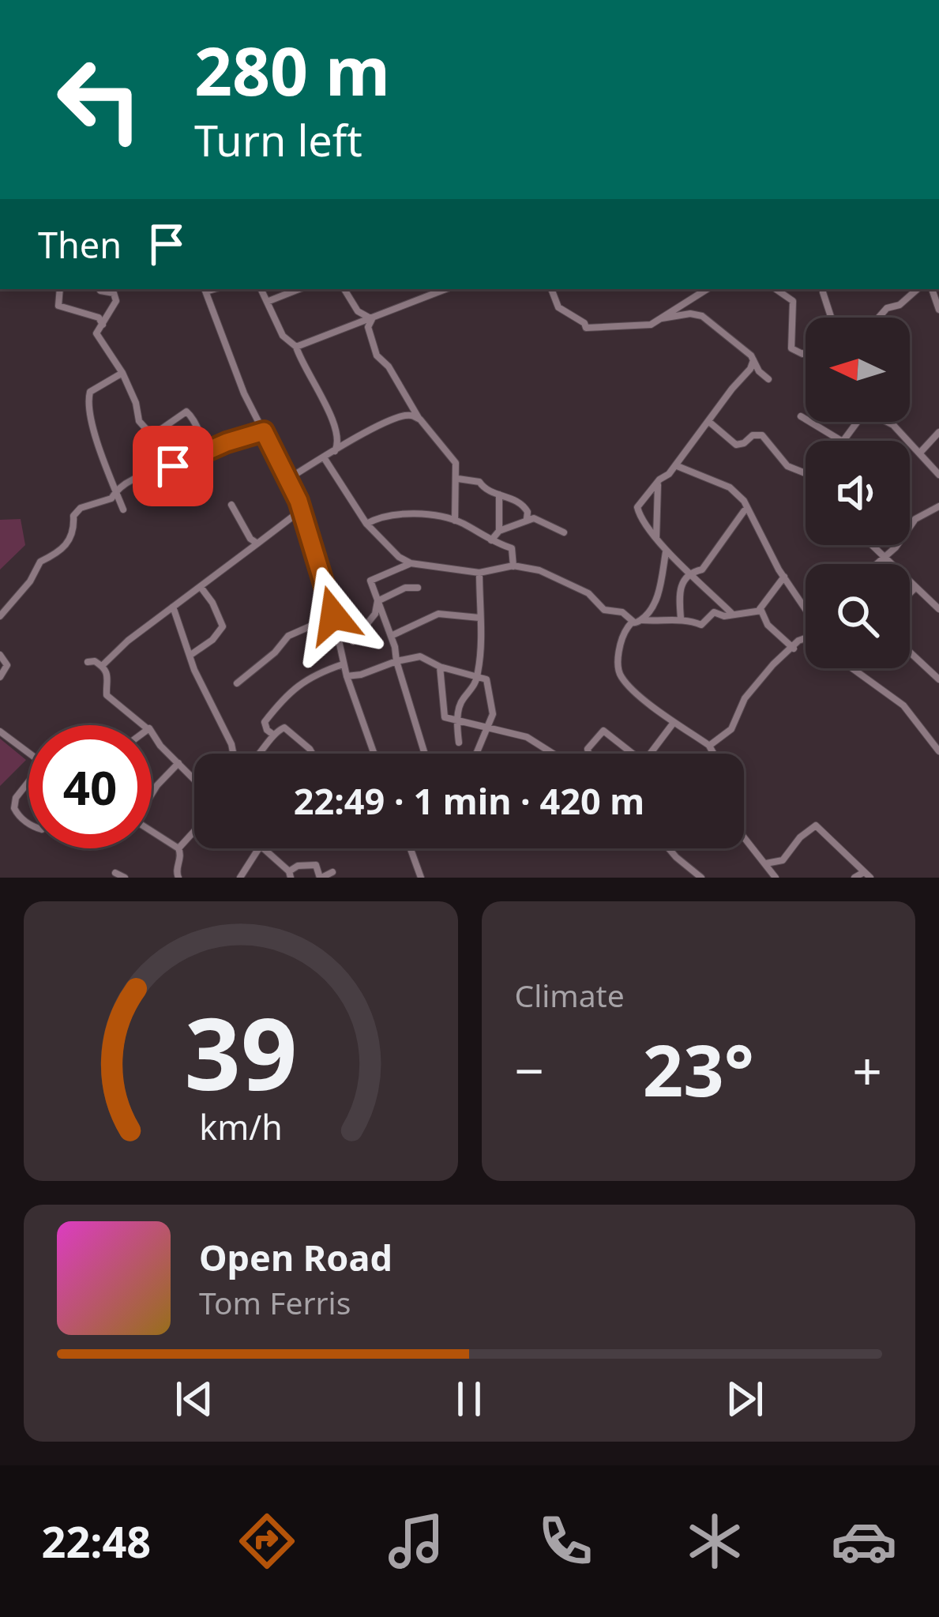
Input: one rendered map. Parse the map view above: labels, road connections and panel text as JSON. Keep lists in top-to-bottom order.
{
  "north": "left",
  "page": {
    "turn": ["280 m", "Turn left"],
    "then": "Then",
    "limit": "40",
    "trip": "22:49 · 1 min · 420 m",
    "tile": "Climate",
    "heat": ["−", "23°", "+"],
    "song": ["Open Road", "Tom Ferris"],
    "tabs": "22:48",
    "gauge": ["39", "km/h"]
  }
}
